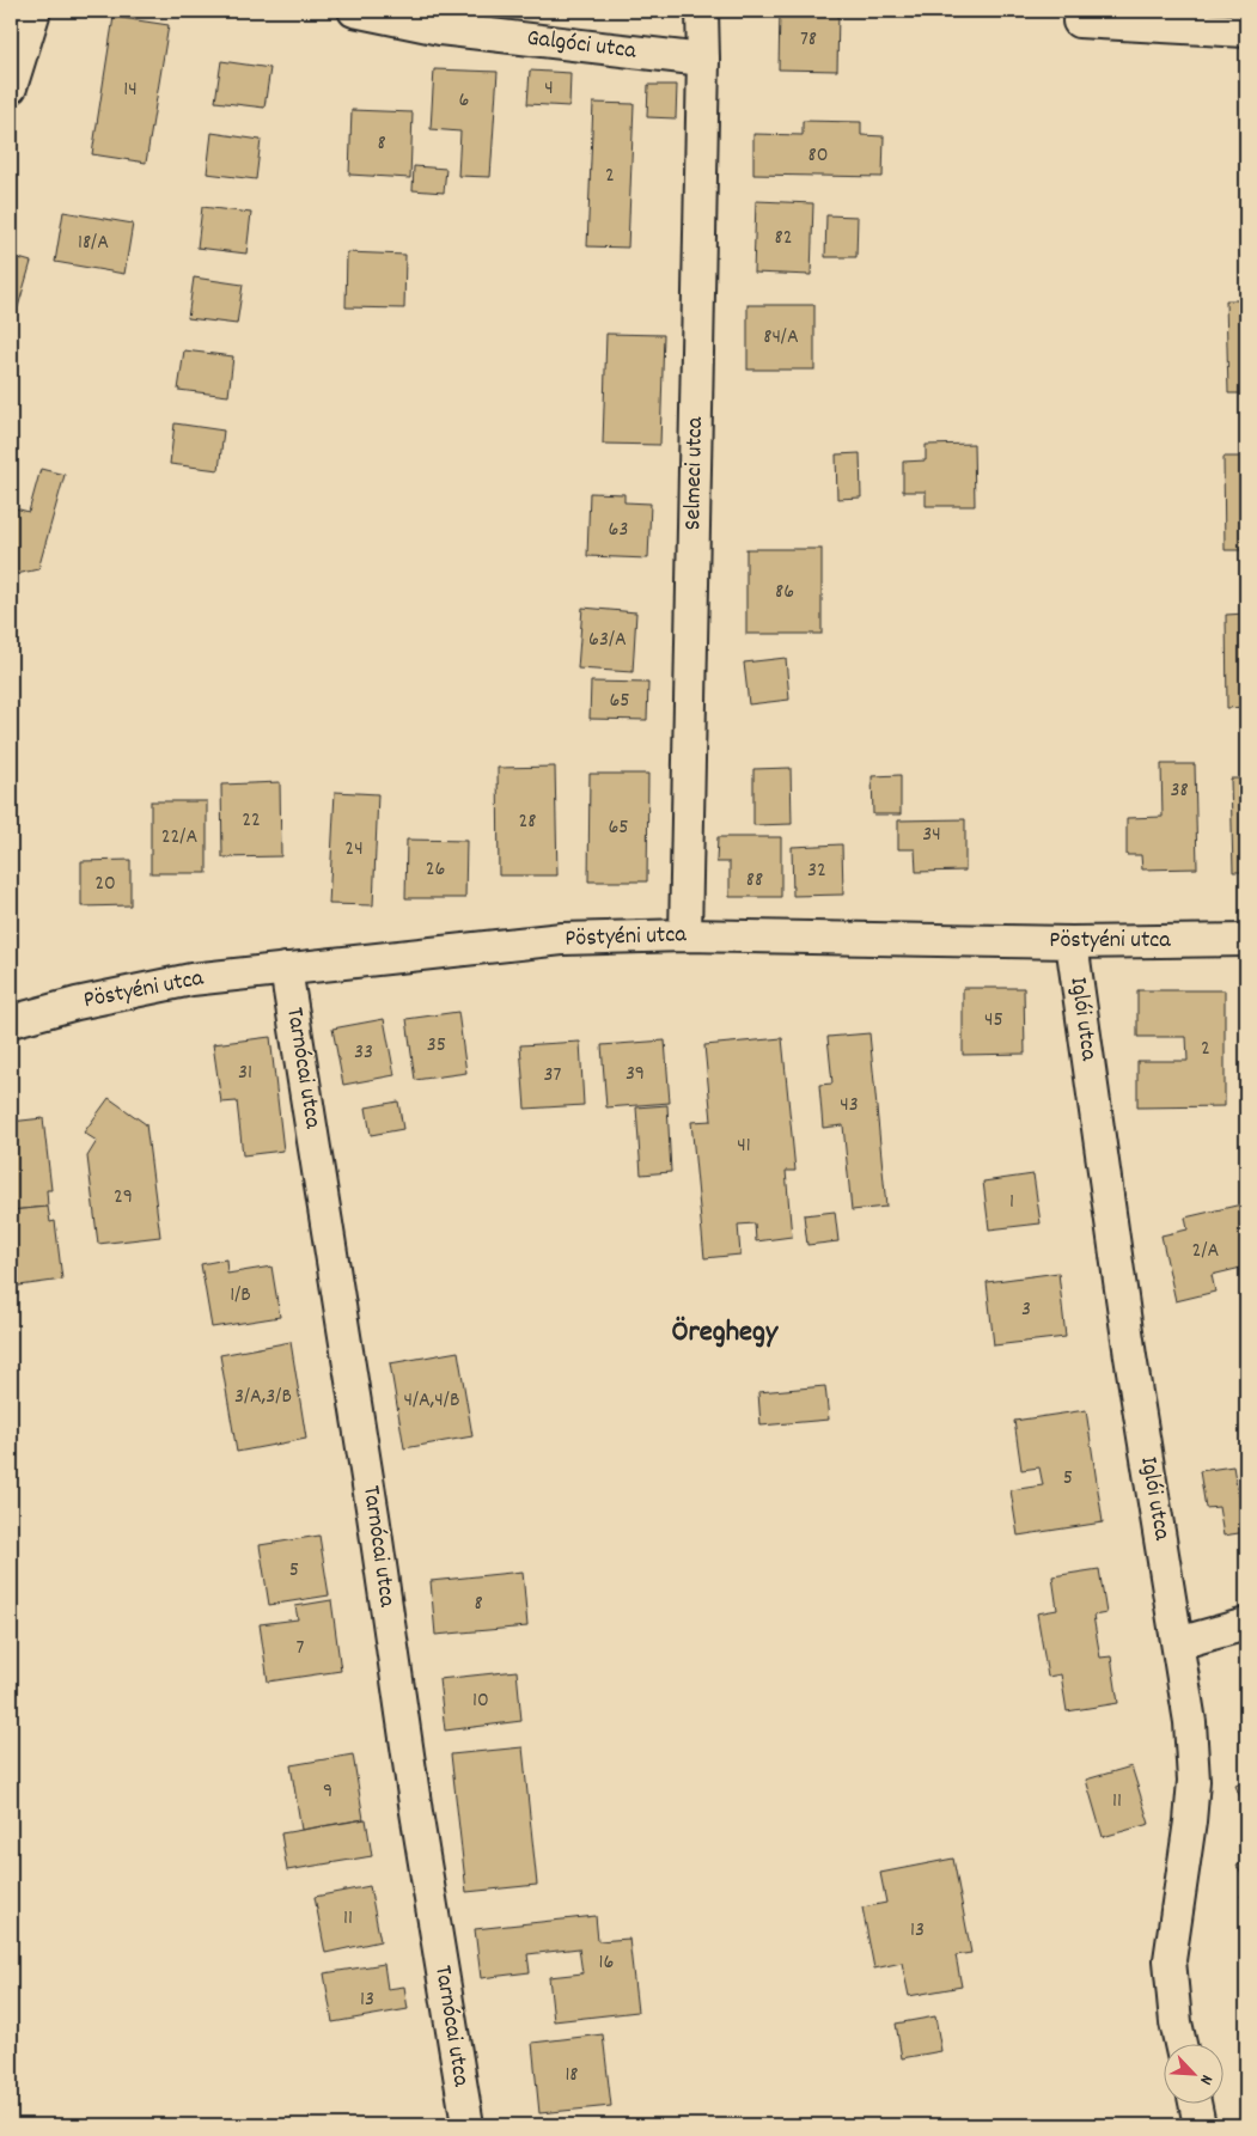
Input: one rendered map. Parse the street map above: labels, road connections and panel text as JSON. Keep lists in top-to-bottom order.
{
  "streets": {
    "street": [
      "Galgóci utca",
      "Selmeci utca",
      "Pöstyéni utca",
      "Iglói utca",
      "Tarnócai utca"
    ]
  },
  "crossings": [
    ["Galgóci utca", "Selmeci utca"],
    ["Selmeci utca", "Pöstyéni utca"],
    ["Pöstyéni utca", "Iglói utca"],
    ["Pöstyéni utca", "Tarnócai utca"]
  ],
  "districts": ["Öreghegy"],
  "house_numbers": [
    "78",
    "4",
    "14",
    "6",
    "8",
    "80",
    "2",
    "82",
    "18/A",
    "84/A",
    "63",
    "86",
    "63/A",
    "65",
    "38",
    "22",
    "28",
    "65",
    "34",
    "22/A",
    "24",
    "26",
    "32",
    "88",
    "20",
    "45",
    "35",
    "2",
    "33",
    "31",
    "39",
    "37",
    "43",
    "41",
    "29",
    "1",
    "2/A",
    "1/B",
    "3",
    "3/A,3/B",
    "4/A,4/B",
    "5",
    "5",
    "8",
    "7",
    "10",
    "9",
    "11",
    "11",
    "13",
    "16",
    "13",
    "18"
  ],
  "north": "bottom right"
}
